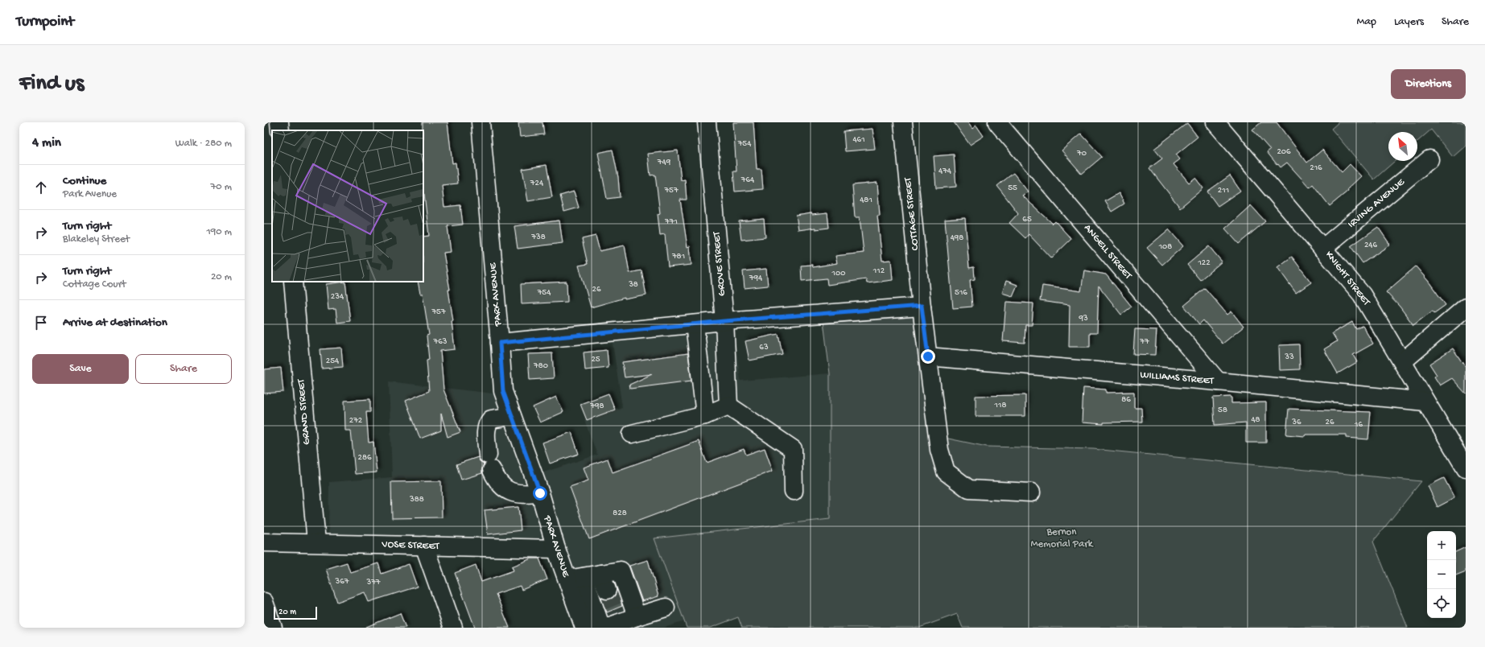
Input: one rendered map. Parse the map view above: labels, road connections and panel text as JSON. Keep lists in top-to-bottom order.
{
  "streets": {
    "street": [
      "IRVING AVENUE",
      "COTTAGE STREET",
      "ANGELL STREET",
      "GROVE STREET",
      "KNIGHT STREET",
      "PARK AVENUE",
      "WILLIAMS STREET",
      "GRAND STREET",
      "VOSE STREET"
    ]
  },
  "crossings": [
    ["IRVING AVENUE", "KNIGHT STREET"],
    ["COTTAGE STREET", "WILLIAMS STREET"],
    ["ANGELL STREET", "WILLIAMS STREET"],
    ["KNIGHT STREET", "WILLIAMS STREET"],
    ["PARK AVENUE", "VOSE STREET"],
    ["GRAND STREET", "VOSE STREET"]
  ],
  "parks": ["Bernon Memorial Park"],
  "house_numbers": [
    "461",
    "754",
    "206",
    "70",
    "749",
    "216",
    "474",
    "764",
    "724",
    "55",
    "757",
    "211",
    "481",
    "65",
    "771",
    "738",
    "498",
    "246",
    "108",
    "781",
    "122",
    "112",
    "100",
    "794",
    "38",
    "26",
    "754",
    "516",
    "234",
    "757",
    "93",
    "763",
    "77",
    "63",
    "33",
    "25",
    "254",
    "780",
    "86",
    "118",
    "798",
    "58",
    "48",
    "272",
    "36",
    "26",
    "16",
    "286",
    "388",
    "828",
    "367",
    "377"
  ],
  "scale_bar": "20 m",
  "north": "top left",
  "page": {
    "header": "Turnpoint",
    "nav": ["Map", "Layers", "Share"],
    "buttons": [
      "Directions",
      ["Save", "Share"]
    ],
    "title": "Find us",
    "heading": ["4 min", "Walk · 280 m"],
    "list": [
      ["Continue", "Park Avenue", "70 m"],
      ["Turn right", "Blakeley Street", "190 m"],
      ["Turn right", "Cottage Court", "20 m"],
      "Arrive at destination"
    ],
    "map_buttons": ["+", "−"],
    "scale": "20 m"
  }
}
